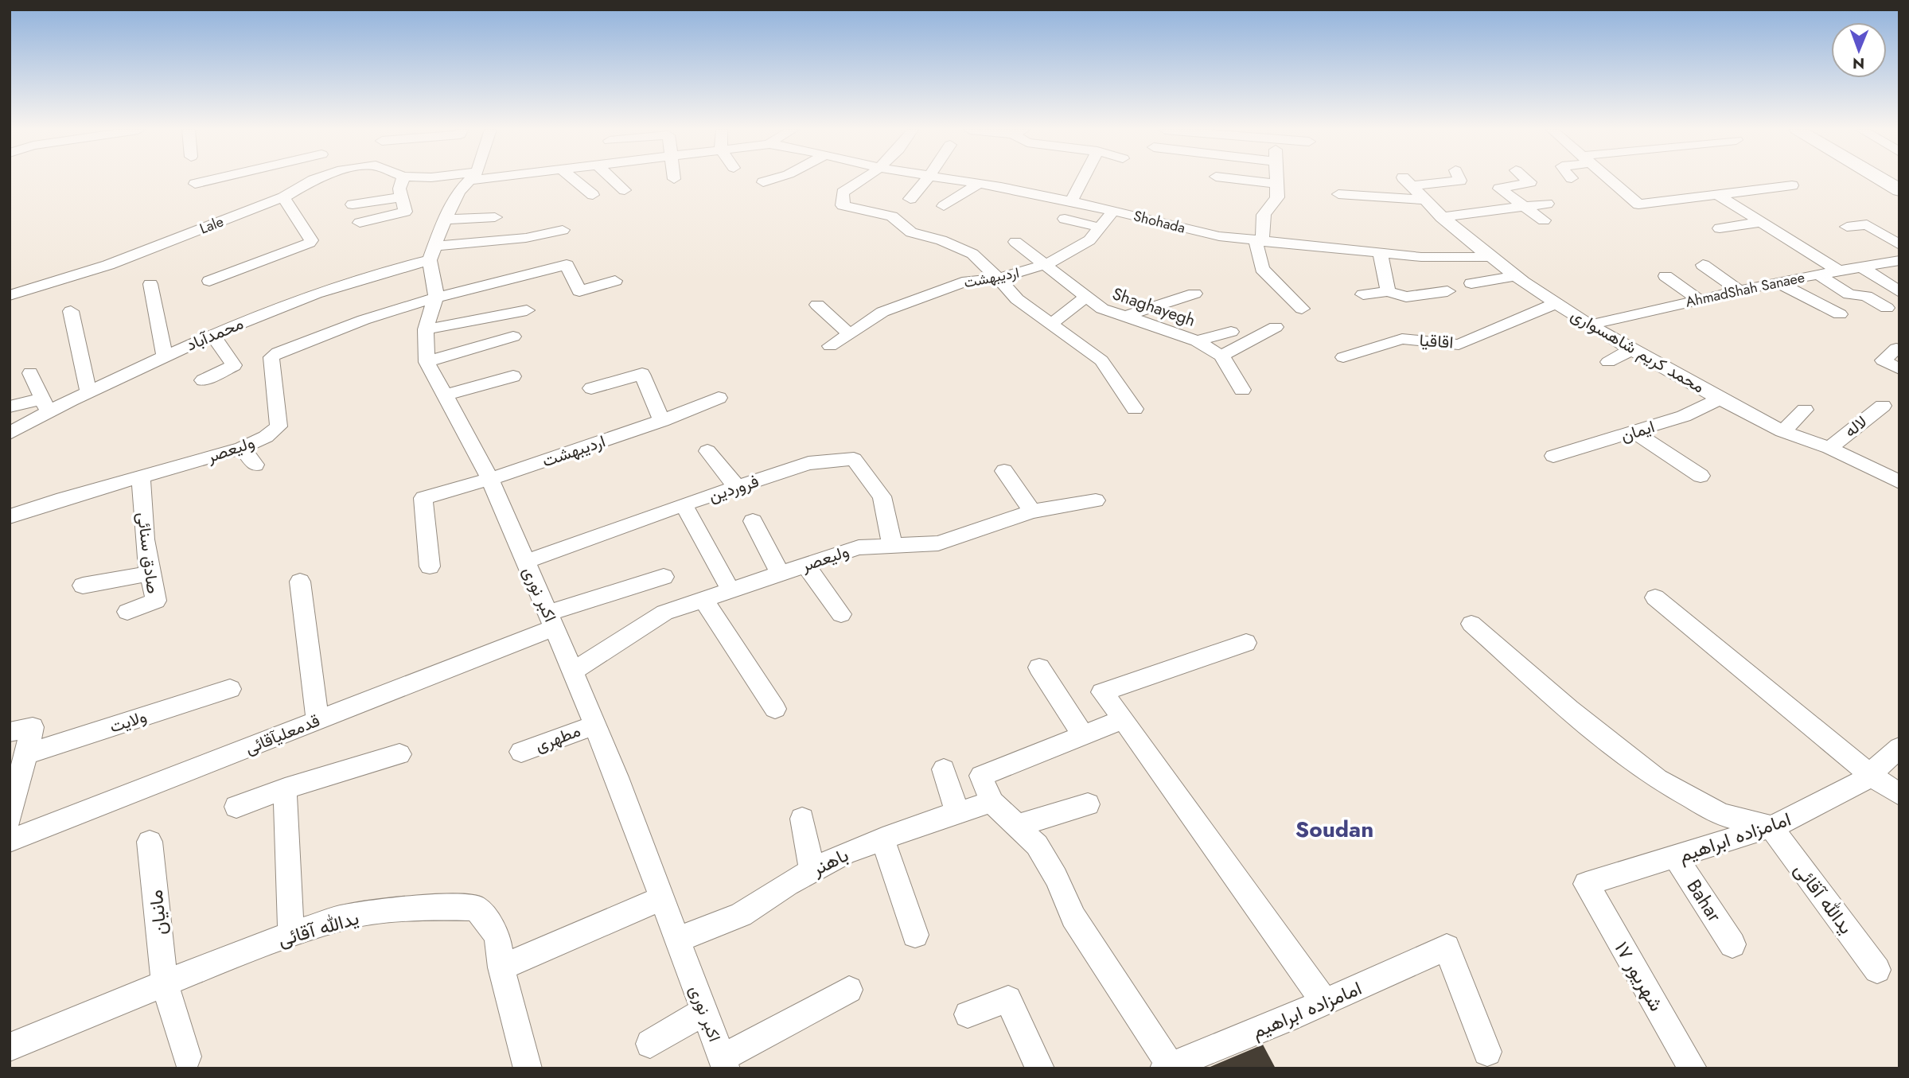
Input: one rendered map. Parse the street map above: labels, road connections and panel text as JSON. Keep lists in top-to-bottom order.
{
  "streets": {
    "street": [
      "Shohada",
      "Lale",
      "اردیبهشت",
      "AhmadShah Sanaee",
      "Shaghayegh",
      "محمدآباد",
      "اقاقیا",
      "محمد کریم شاهسواری",
      "لاله",
      "ایمان",
      "ولیعصر",
      "فروردین",
      "صادق سنائی",
      "اکبر نوری",
      "ولایت",
      "قدمعلیآقائی",
      "مطهری",
      "امامزاده ابراهیم",
      "باهنر",
      "یدالله آقائی",
      "Bahar",
      "مانیان",
      "۱۷ شهریور"
    ]
  },
  "crossings": [
    ["Shohada", "اردیبهشت"],
    ["Shohada", "محمد کریم شاهسواری"],
    ["اردیبهشت", "Shaghayegh"],
    ["اردیبهشت", "اکبر نوری"],
    ["AhmadShah Sanaee", "محمد کریم شاهسواری"],
    ["محمدآباد", "اکبر نوری"],
    ["اقاقیا", "محمد کریم شاهسواری"],
    ["محمد کریم شاهسواری", "لاله"],
    ["محمد کریم شاهسواری", "ایمان"],
    ["ولیعصر", "فروردین"],
    ["ولیعصر", "صادق سنائی"],
    ["ولیعصر", "اکبر نوری"],
    ["فروردین", "اکبر نوری"],
    ["اکبر نوری", "قدمعلیآقائی"],
    ["اکبر نوری", "مطهری"],
    ["اکبر نوری", "باهنر"],
    ["امامزاده ابراهیم", "یدالله آقائی"],
    ["امامزاده ابراهیم", "Bahar"],
    ["امامزاده ابراهیم", "۱۷ شهریور"],
    ["یدالله آقائی", "مانیان"]
  ],
  "districts": ["Soudan"],
  "north": "bottom"
}
